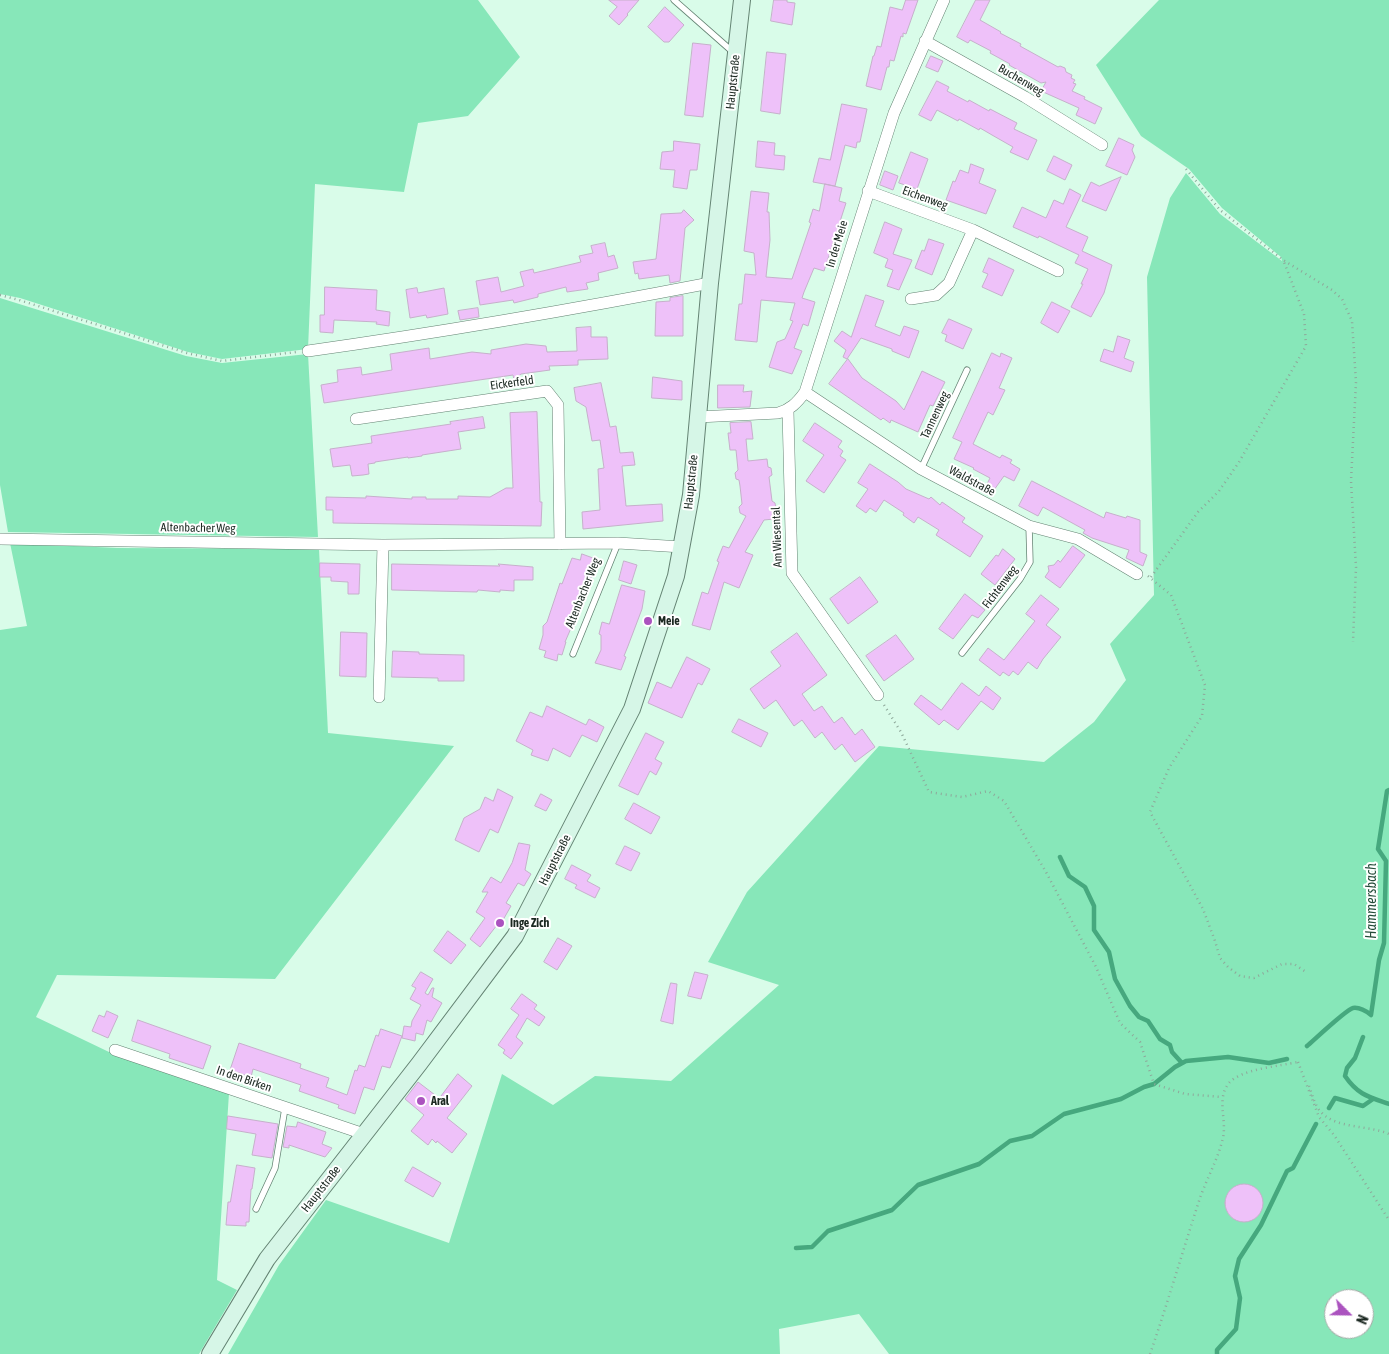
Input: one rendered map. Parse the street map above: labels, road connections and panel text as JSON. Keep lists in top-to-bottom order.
{
  "streets": {
    "main road": ["Hauptstraße"],
    "street": [
      "Buchenweg",
      "Eichenweg",
      "In der Meie",
      "Eickerfeld",
      "Waldstraße",
      "Altenbacher Weg",
      "Am Wiesental",
      "In den Birken"
    ],
    "lane": ["Tannenweg", "Fichtenweg"]
  },
  "crossings": [
    ["Buchenweg", "In der Meie"],
    ["Hauptstraße", "Altenbacher Weg"],
    ["Hauptstraße", "In den Birken"],
    ["Eichenweg", "In der Meie"],
    ["In der Meie", "Waldstraße"],
    ["In der Meie", "Am Wiesental"],
    ["Eickerfeld", "Altenbacher Weg"],
    ["Tannenweg", "Waldstraße"],
    ["Waldstraße", "Fichtenweg"]
  ],
  "water": ["Hammersbach"],
  "places": ["Meie", "Inge Zich", "Aral"],
  "north": "bottom right"
}
